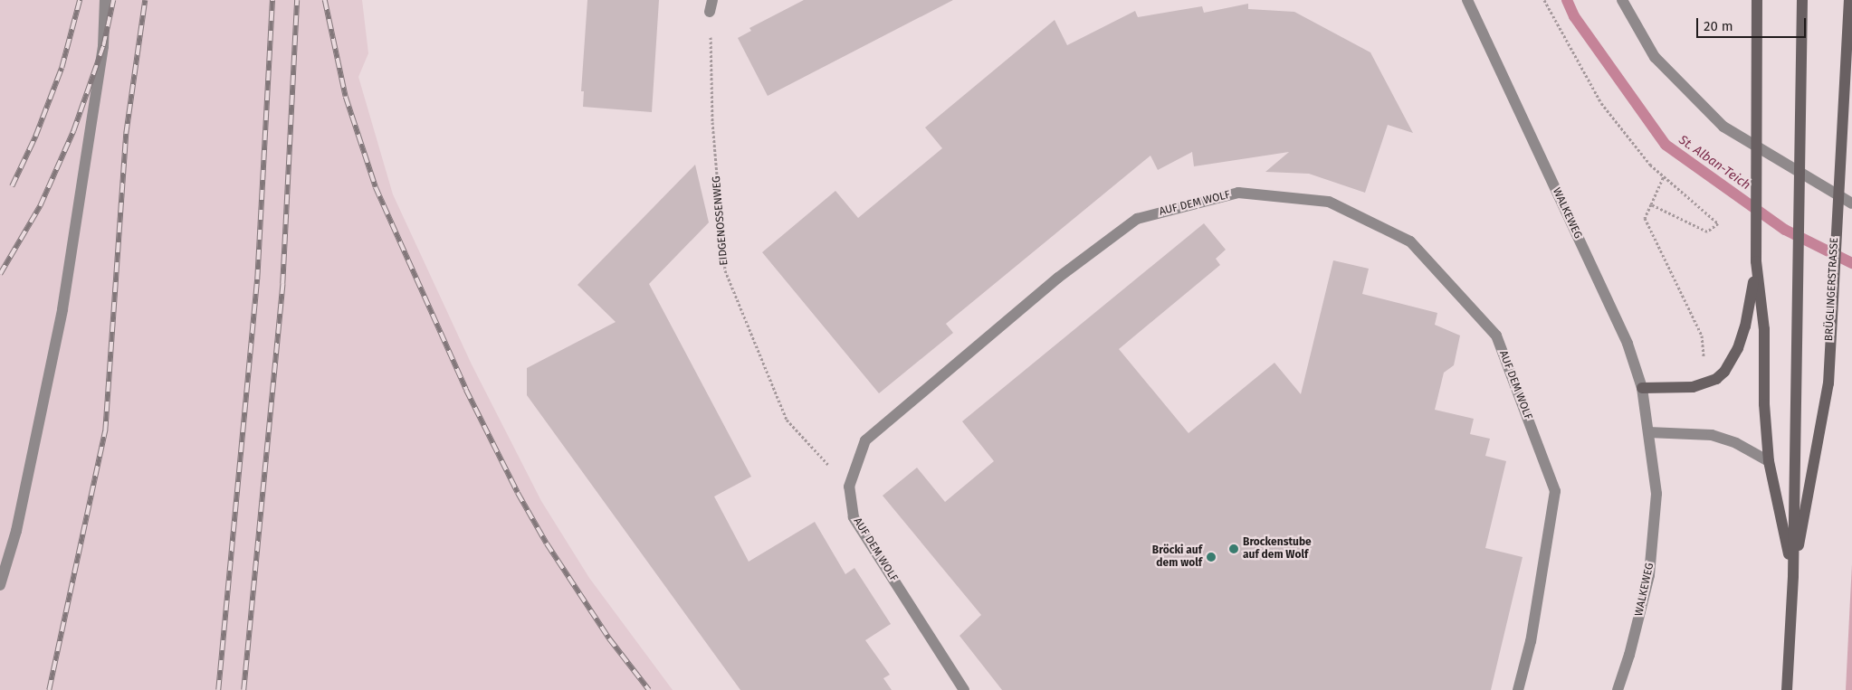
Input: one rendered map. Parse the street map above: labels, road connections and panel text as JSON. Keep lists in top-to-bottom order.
{
  "streets": {
    "main road": ["BRÜGLINGERSTRASSE"],
    "street": ["AUF DEM WOLF", "WALKEWEG"],
    "path": ["EIDGENOSSENWEG"]
  },
  "crossings": [
    ["AUF DEM WOLF", "EIDGENOSSENWEG"]
  ],
  "water": ["St. Alban-Teich"],
  "places": ["Brockenstube auf dem Wolf", "Bröcki auf dem wolf"],
  "scale_bar": "20 m"
}
